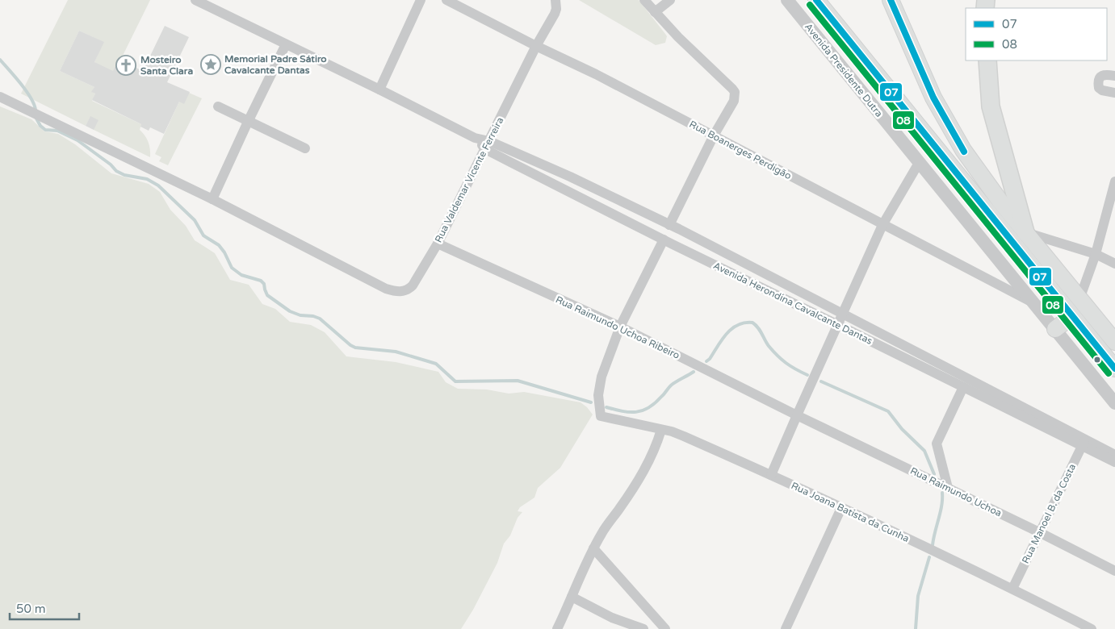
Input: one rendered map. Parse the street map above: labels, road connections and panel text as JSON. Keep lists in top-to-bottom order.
{
  "streets": {
    "street": [
      "Avenida Presidente Dutra",
      "Rua Boanerges Perdigão",
      "Rua Valdemar Vicente Ferreira",
      "Avenida Herondina Cavalcante Dantas",
      "Rua Raimundo Uchoa Ribeiro",
      "Rua Raimundo Uchoa",
      "Rua Joana Batista da Cunha",
      "Rua Manoel B. da Costa"
    ]
  },
  "crossings": [
    ["Avenida Presidente Dutra", "Rua Boanerges Perdigão"],
    ["Rua Boanerges Perdigão", "Rua Valdemar Vicente Ferreira"],
    ["Rua Valdemar Vicente Ferreira", "Avenida Herondina Cavalcante Dantas"],
    ["Rua Valdemar Vicente Ferreira", "Rua Raimundo Uchoa Ribeiro"],
    ["Avenida Herondina Cavalcante Dantas", "Rua Manoel B. da Costa"],
    ["Rua Raimundo Uchoa Ribeiro", "Rua Raimundo Uchoa"],
    ["Rua Raimundo Uchoa Ribeiro", "Rua Joana Batista da Cunha"],
    ["Rua Raimundo Uchoa", "Rua Manoel B. da Costa"],
    ["Rua Joana Batista da Cunha", "Rua Manoel B. da Costa"]
  ],
  "places": {
    "place": ["Memorial Padre Sátiro Cavalcante Dantas"],
    "church": ["Mosteiro Santa Clara"]
  },
  "lines": ["transit line 07", "transit line 08"],
  "legend": ["07", "08"],
  "scale_bar": "50 m"
}
